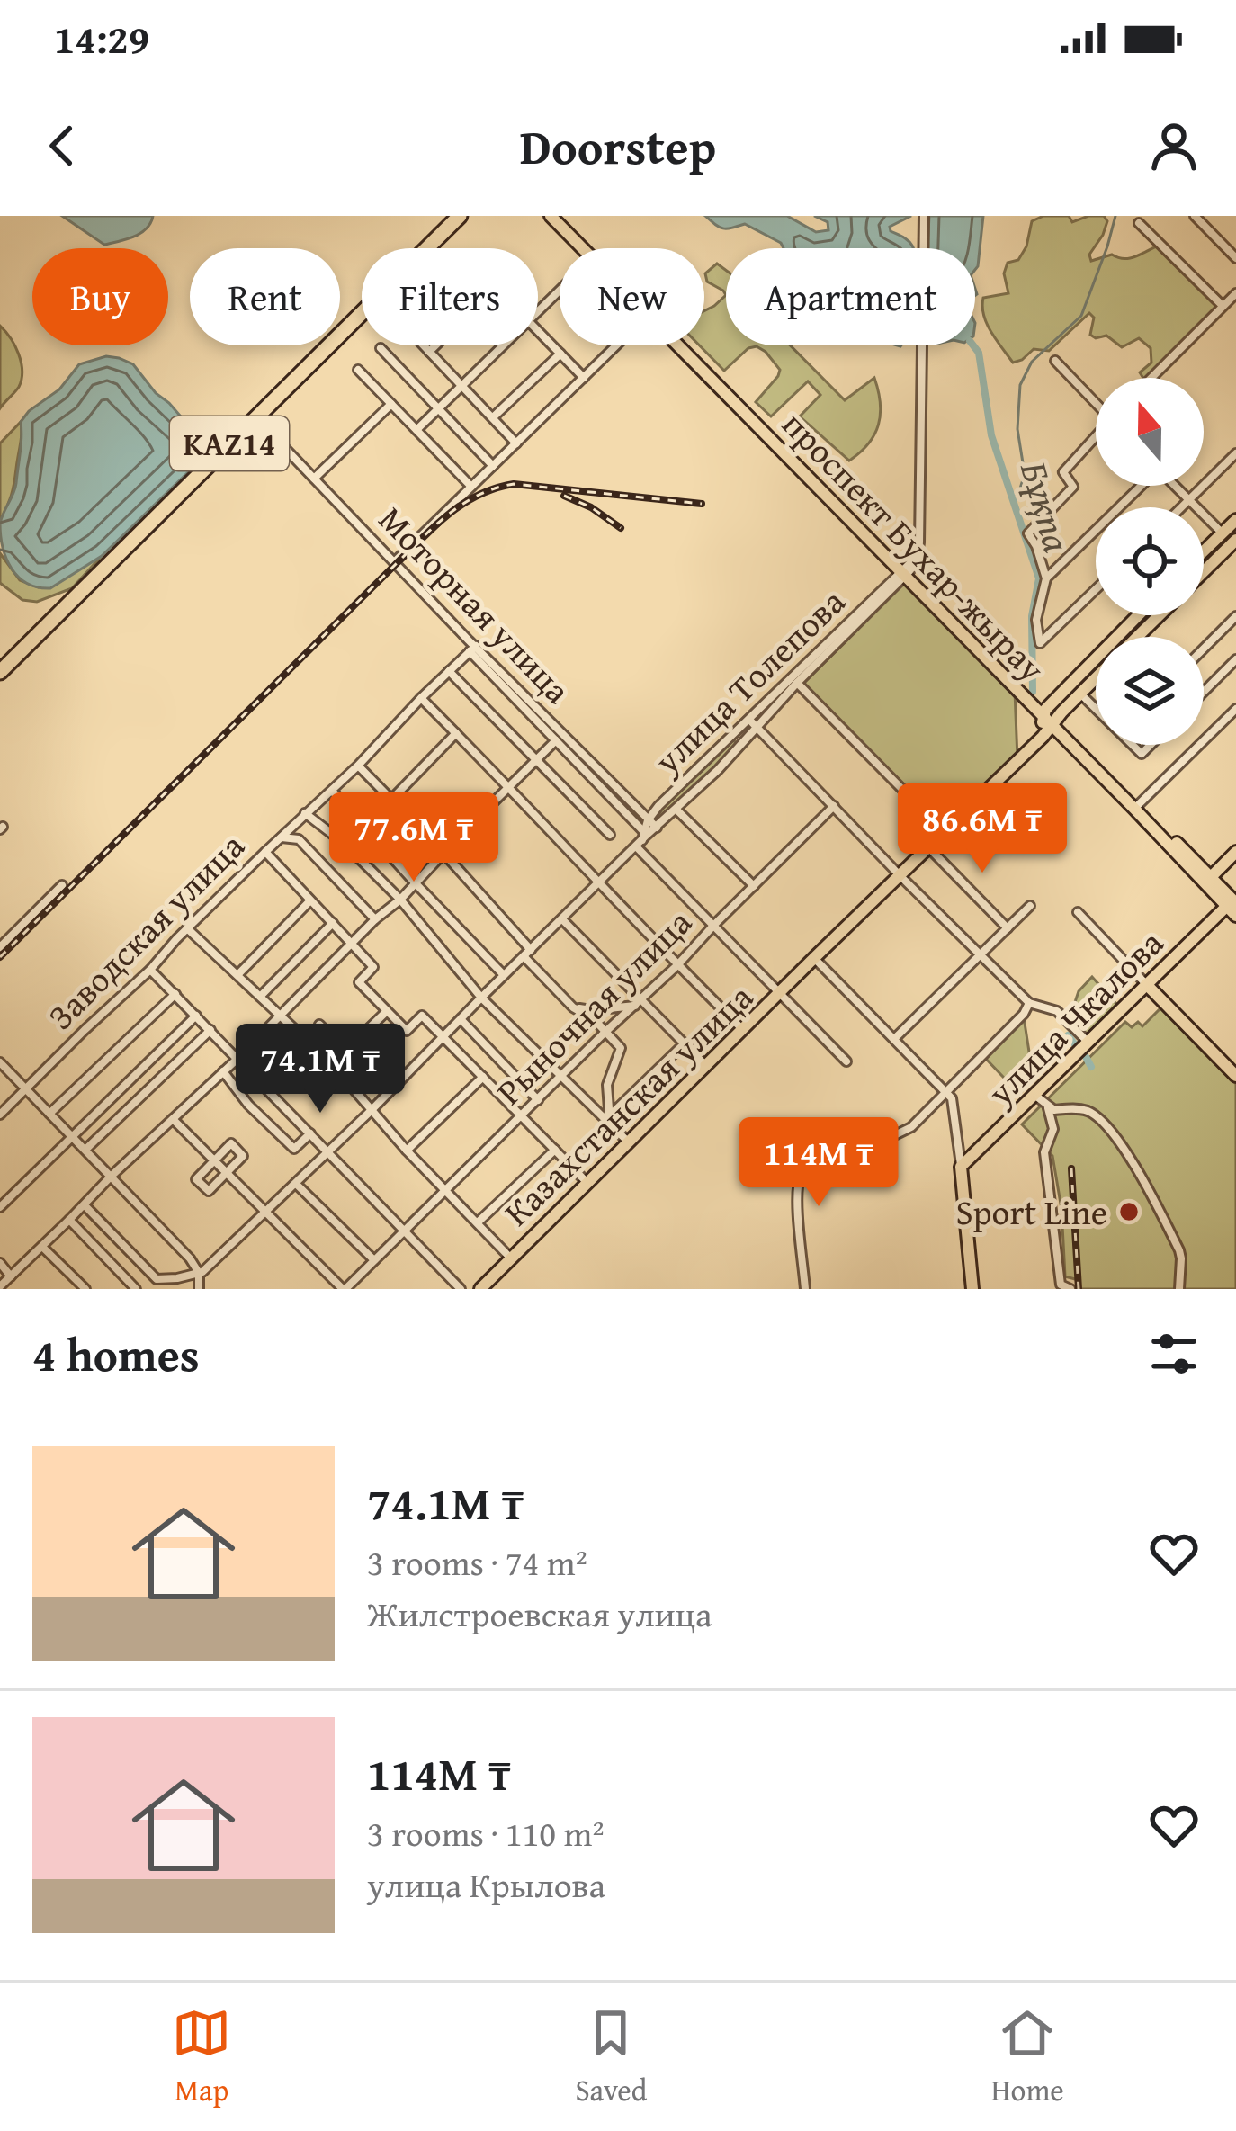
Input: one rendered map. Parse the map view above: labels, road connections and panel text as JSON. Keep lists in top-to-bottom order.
{
  "streets": {
    "highway": ["KAZ14"],
    "main road": ["проспект Бухар-жырау", "улица Чкалова", "Казахстанская улица"],
    "street": [
      "Моторная улица",
      "улица Толепова",
      "Заводская улица",
      "Рыночная улица"
    ]
  },
  "crossings": [
    ["KAZ14", "Моторная улица"],
    ["проспект Бухар-жырау", "улица Толепова"],
    ["проспект Бухар-жырау", "улица Чкалова"],
    ["проспект Бухар-жырау", "Казахстанская улица"],
    ["Моторная улица", "улица Толепова"],
    ["Моторная улица", "Заводская улица"],
    ["Моторная улица", "Рыночная улица"],
    ["Моторная улица", "Казахстанская улица"]
  ],
  "water": ["Бұқпа"],
  "places": ["Sport Line"],
  "north": "top",
  "page": {
    "status": "14:29",
    "header": "Doorstep",
    "chip": [
      "Buy",
      "Rent",
      "Filters",
      "New",
      "Apartment"
    ],
    "price": [
      "86.6M ₸",
      "77.6M ₸",
      "74.1M ₸",
      "114M ₸"
    ],
    "heading": "4 homes",
    "list": [
      {
        "name": "74.1M ₸",
        "note": "3 rooms · 74 m² · Жилстроевская улица"
      },
      {
        "name": "114M ₸",
        "note": "3 rooms · 110 m² · улица Крылова"
      }
    ],
    "tabs": ["Map", "Saved", "Home"]
  }
}
